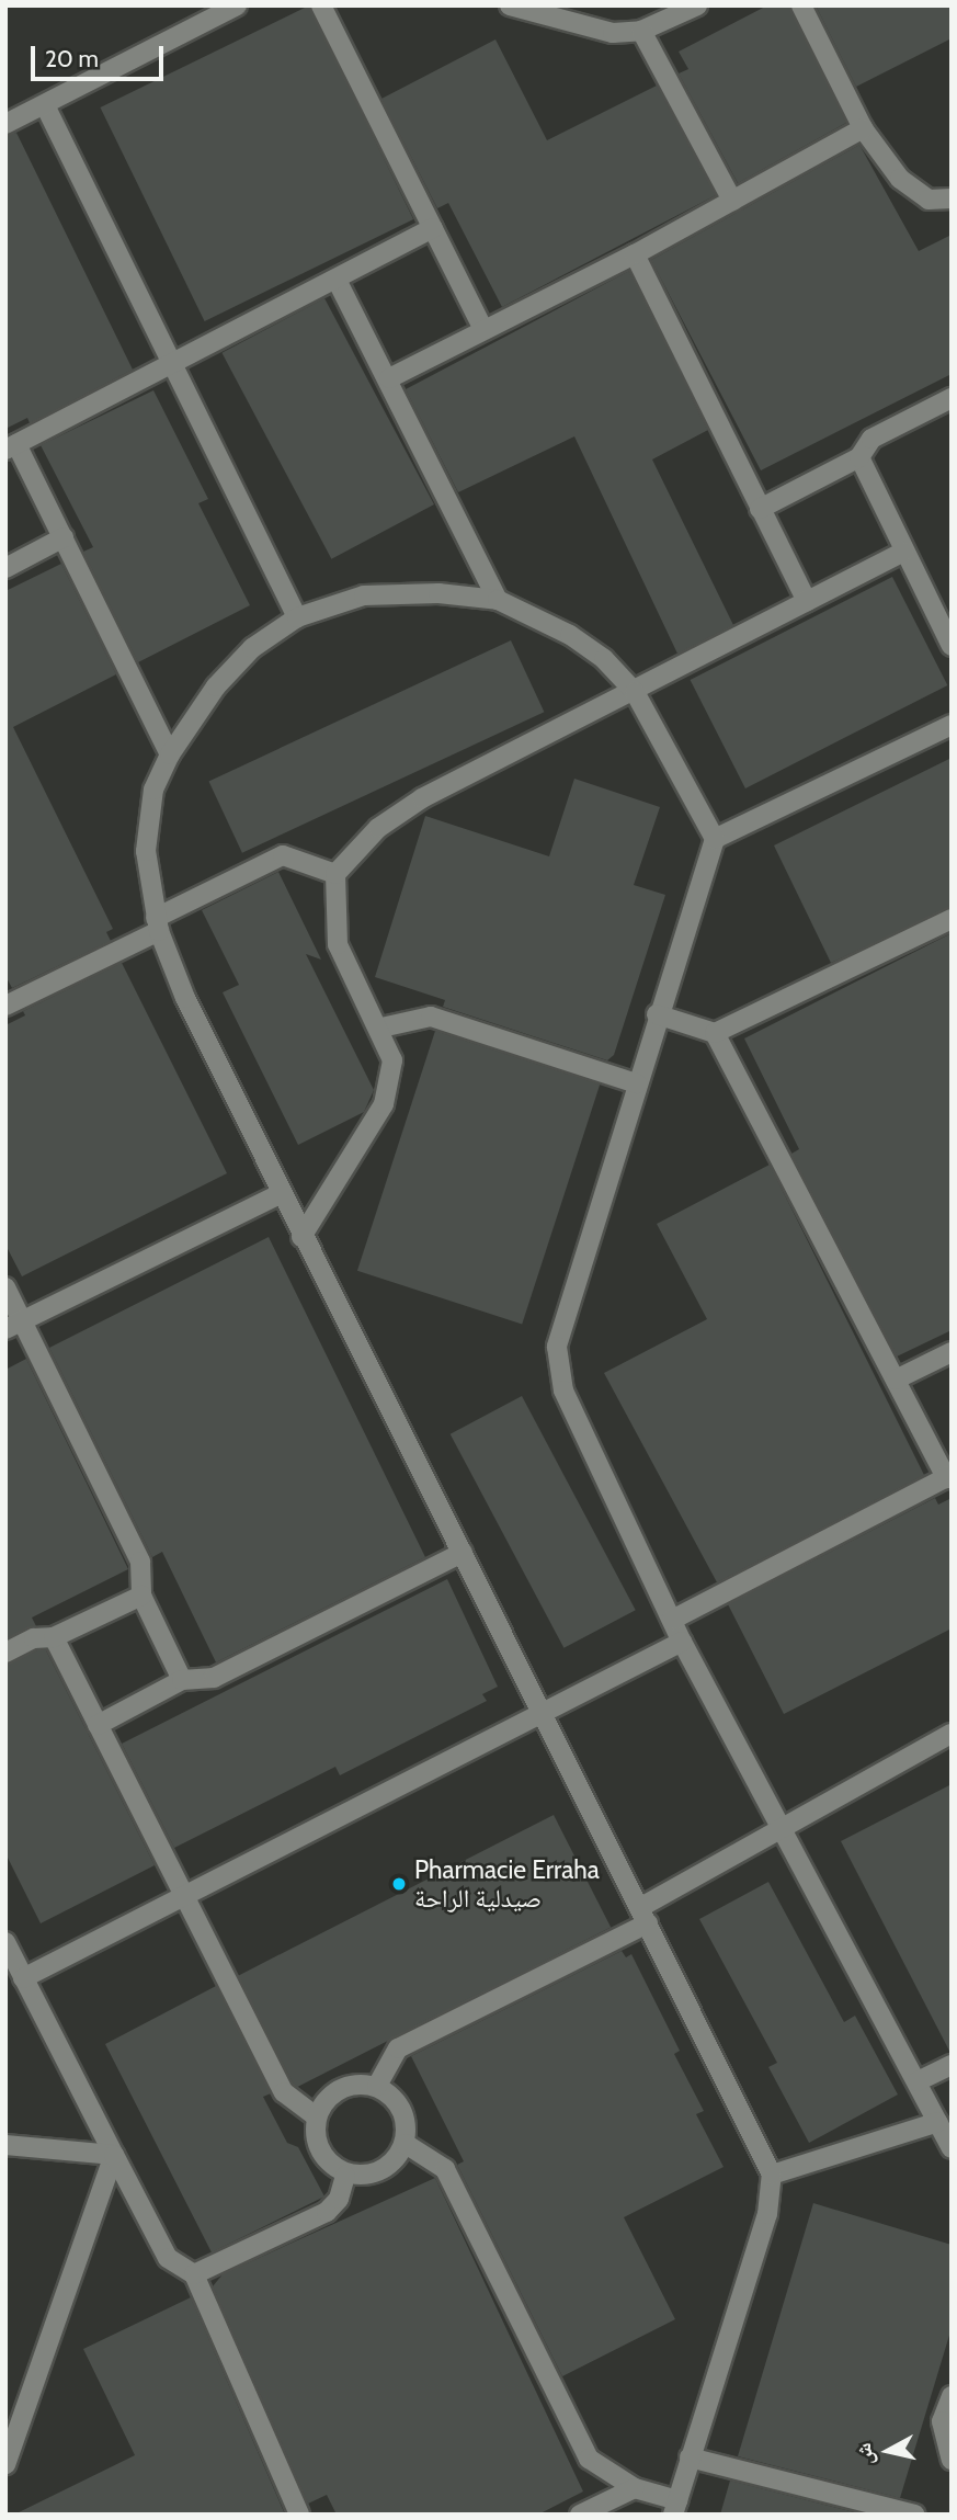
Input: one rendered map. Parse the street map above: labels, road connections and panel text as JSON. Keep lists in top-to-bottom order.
{
  "places": ["Pharmacie Erraha صيدلية الراحة"],
  "scale_bar": "20 m",
  "north": "left"
}
